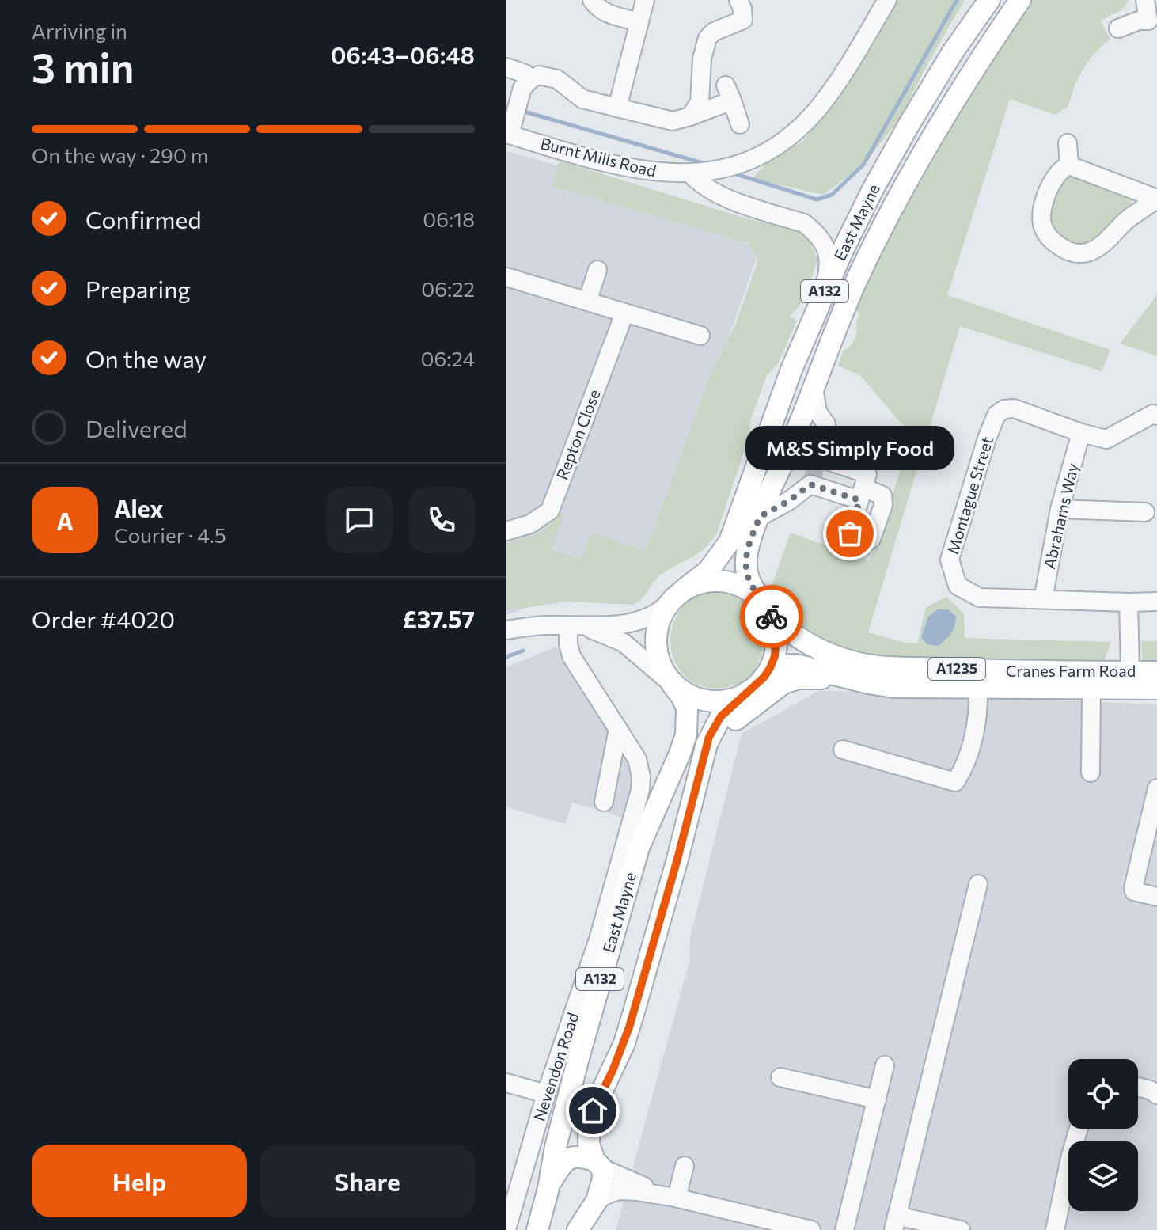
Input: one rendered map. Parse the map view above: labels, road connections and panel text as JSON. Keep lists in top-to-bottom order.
{
  "streets": {
    "main road": [
      "East Mayne",
      "A132",
      "A1235",
      "Cranes Farm Road"
    ],
    "street": [
      "Burnt Mills Road",
      "Repton Close",
      "Montague Street",
      "Abrahams Way",
      "Nevendon Road"
    ]
  },
  "crossings": [
    ["East Mayne", "A132"],
    ["East Mayne", "Cranes Farm Road"],
    ["A132", "Cranes Farm Road"],
    ["Montague Street", "Abrahams Way"]
  ],
  "places": ["M&S Simply Food"],
  "page": {
    "heading": ["3 min", "Arriving in", "06:43–06:48"],
    "panel": [
      "Alex",
      "Courier · 4.5",
      "Order #4020",
      "£37.57"
    ],
    "bar": "On the way · 290 m",
    "list": [
      ["Confirmed", "06:18"],
      ["Preparing", "06:22"],
      ["On the way", "06:24"],
      "Delivered"
    ],
    "bubble": "M&S Simply Food",
    "round": "A",
    "buttons": ["Help", "Share"]
  }
}
